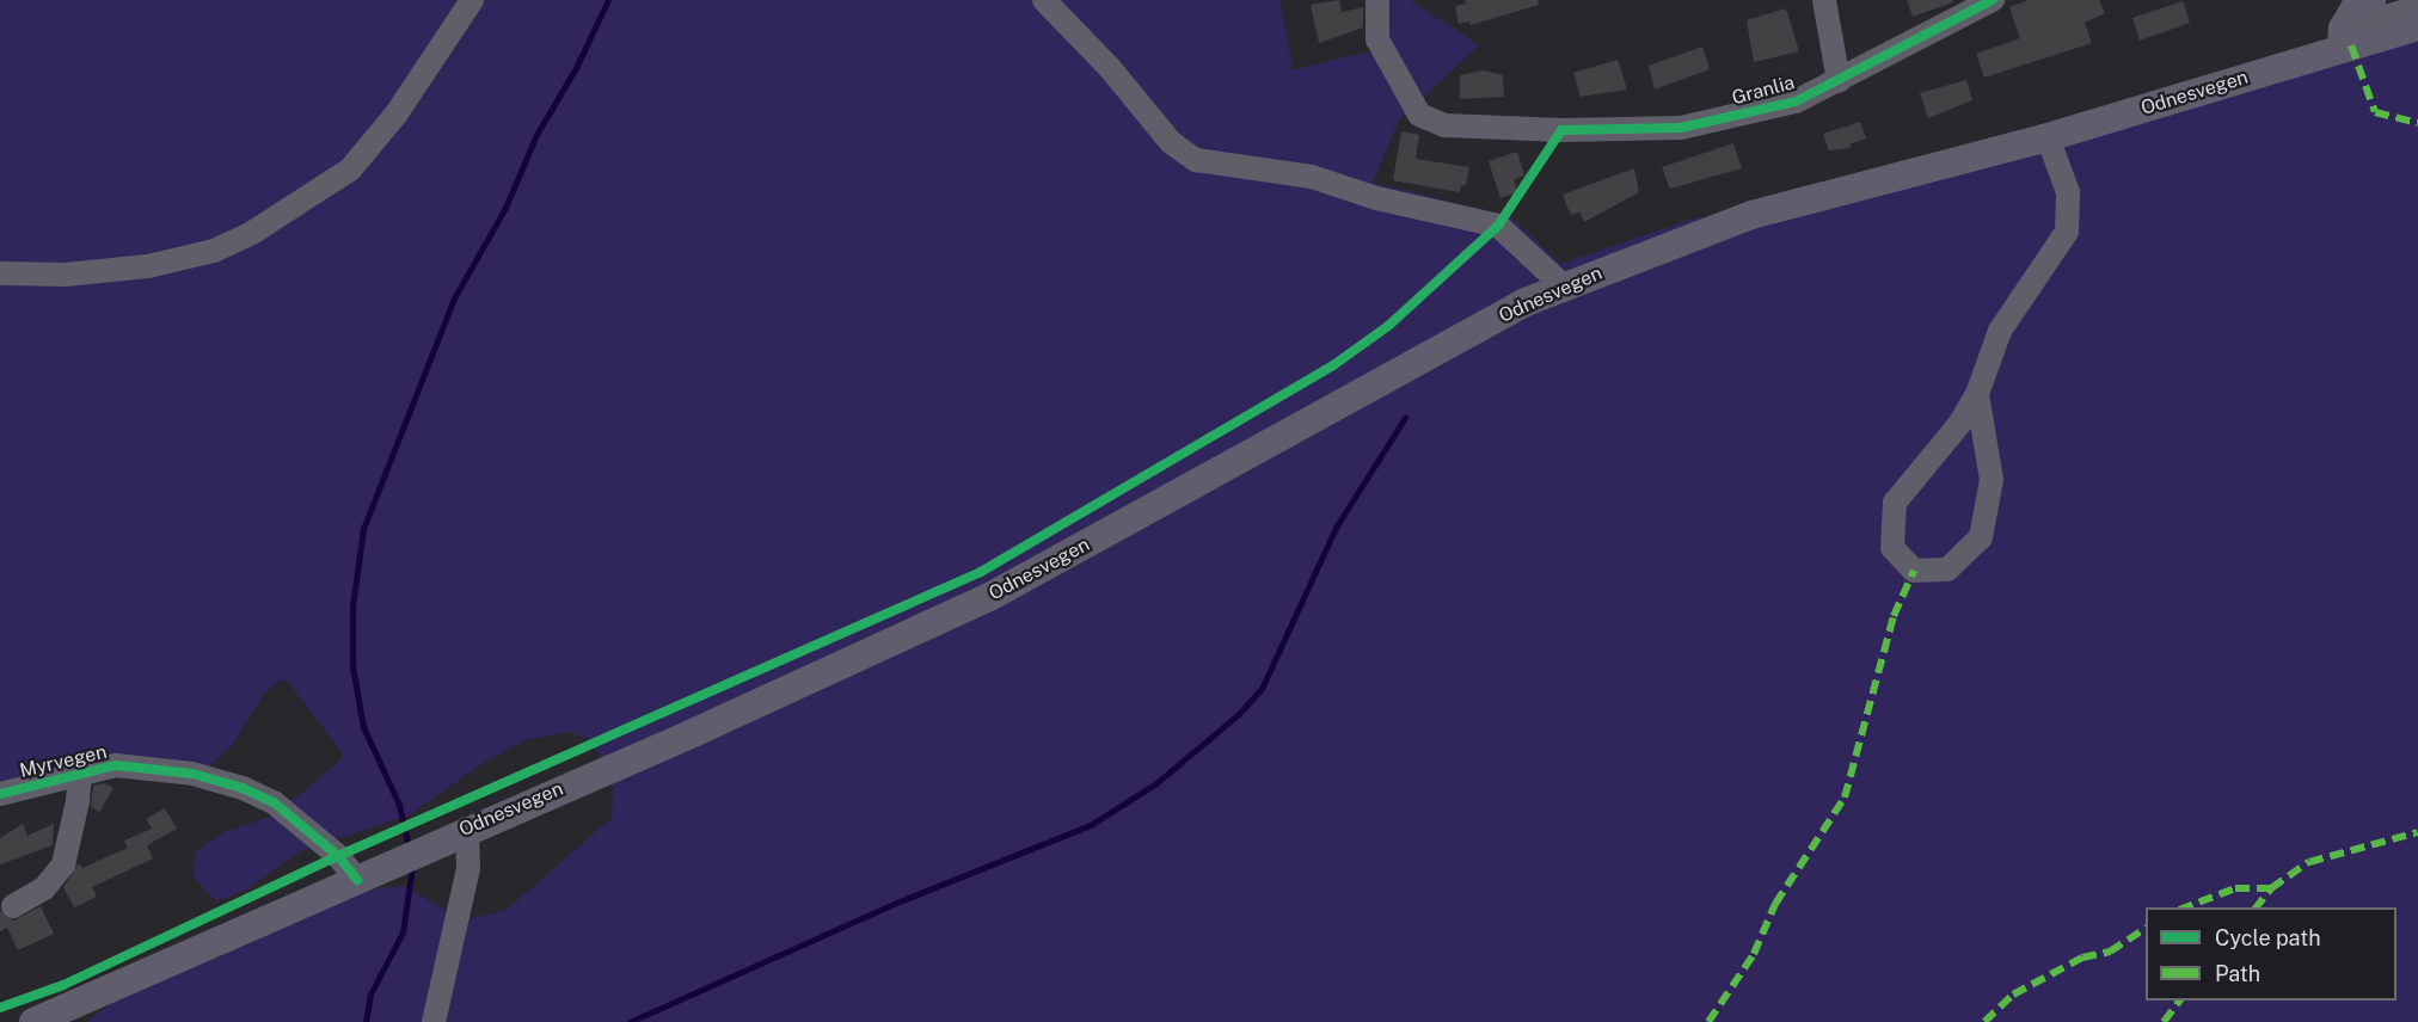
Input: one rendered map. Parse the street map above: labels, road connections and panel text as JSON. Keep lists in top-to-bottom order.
{
  "streets": {
    "main road": ["Odnesvegen"],
    "street": ["Granlia", "Myrvegen"]
  },
  "crossings": [
    ["Odnesvegen", "Myrvegen"]
  ],
  "legend": ["Cycle path", "Path"]
}
